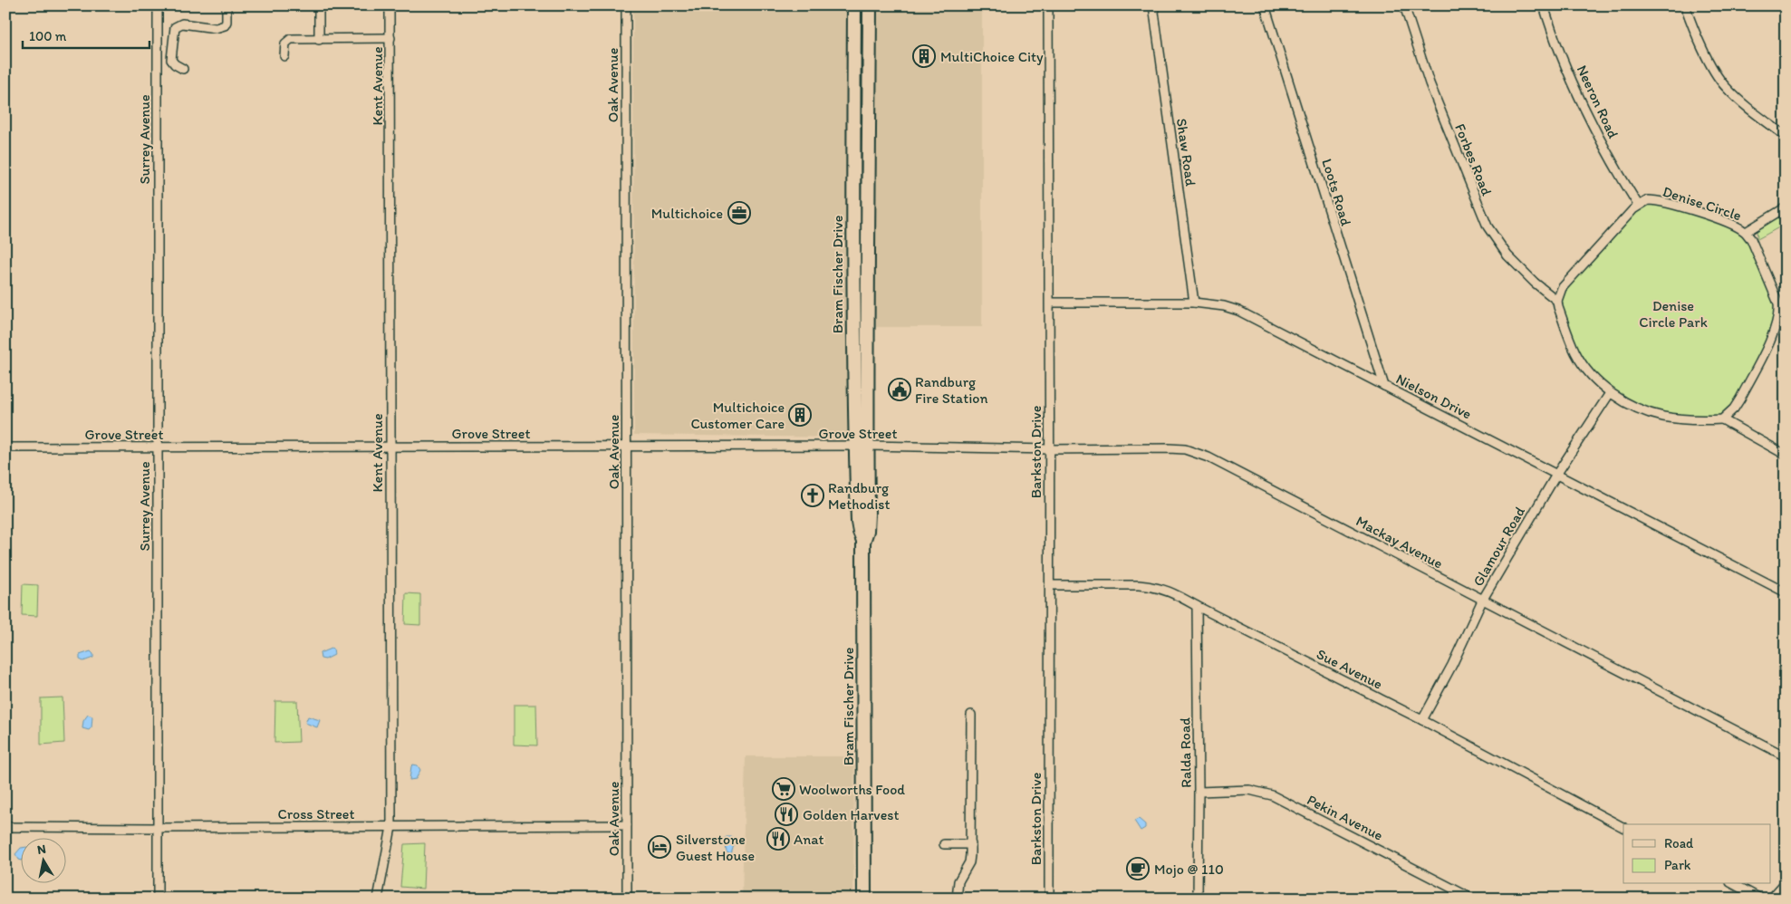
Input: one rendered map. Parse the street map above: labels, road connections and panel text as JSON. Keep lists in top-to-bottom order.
{
  "streets": {
    "main road": ["Bram Fischer Drive"],
    "street": [
      "Oak Avenue",
      "Kent Avenue",
      "Neeron Road",
      "Surrey Avenue",
      "Shaw Road",
      "Forbes Road",
      "Loots Road",
      "Denise Circle",
      "Nielson Drive",
      "Grove Street",
      "Barkston Drive",
      "Mackay Avenue",
      "Glamour Road",
      "Sue Avenue",
      "Ralda Road",
      "Cross Street",
      "Pekin Avenue"
    ]
  },
  "crossings": [
    ["Oak Avenue", "Grove Street"],
    ["Oak Avenue", "Cross Street"],
    ["Kent Avenue", "Grove Street"],
    ["Kent Avenue", "Cross Street"],
    ["Neeron Road", "Denise Circle"],
    ["Surrey Avenue", "Grove Street"],
    ["Surrey Avenue", "Cross Street"],
    ["Shaw Road", "Nielson Drive"],
    ["Loots Road", "Nielson Drive"],
    ["Bram Fischer Drive", "Grove Street"],
    ["Nielson Drive", "Barkston Drive"],
    ["Nielson Drive", "Glamour Road"],
    ["Grove Street", "Mackay Avenue"],
    ["Barkston Drive", "Mackay Avenue"],
    ["Barkston Drive", "Sue Avenue"],
    ["Mackay Avenue", "Glamour Road"],
    ["Glamour Road", "Sue Avenue"],
    ["Sue Avenue", "Ralda Road"],
    ["Ralda Road", "Pekin Avenue"]
  ],
  "parks": ["Denise Circle Park"],
  "places": {
    "building": ["MultiChoice City", "Multichoice Customer Care"],
    "office": ["Multichoice"],
    "public building": ["Randburg Fire Station"],
    "church": ["Randburg Methodist"],
    "supermarket": ["Woolworths Food"],
    "restaurant": ["Golden Harvest", "Anat"],
    "hotel": ["Silverstone Guest House"],
    "cafe": ["Mojo @ 110"]
  },
  "legend": ["Road", "Park"],
  "scale_bar": "100 m",
  "north": "top"
}
